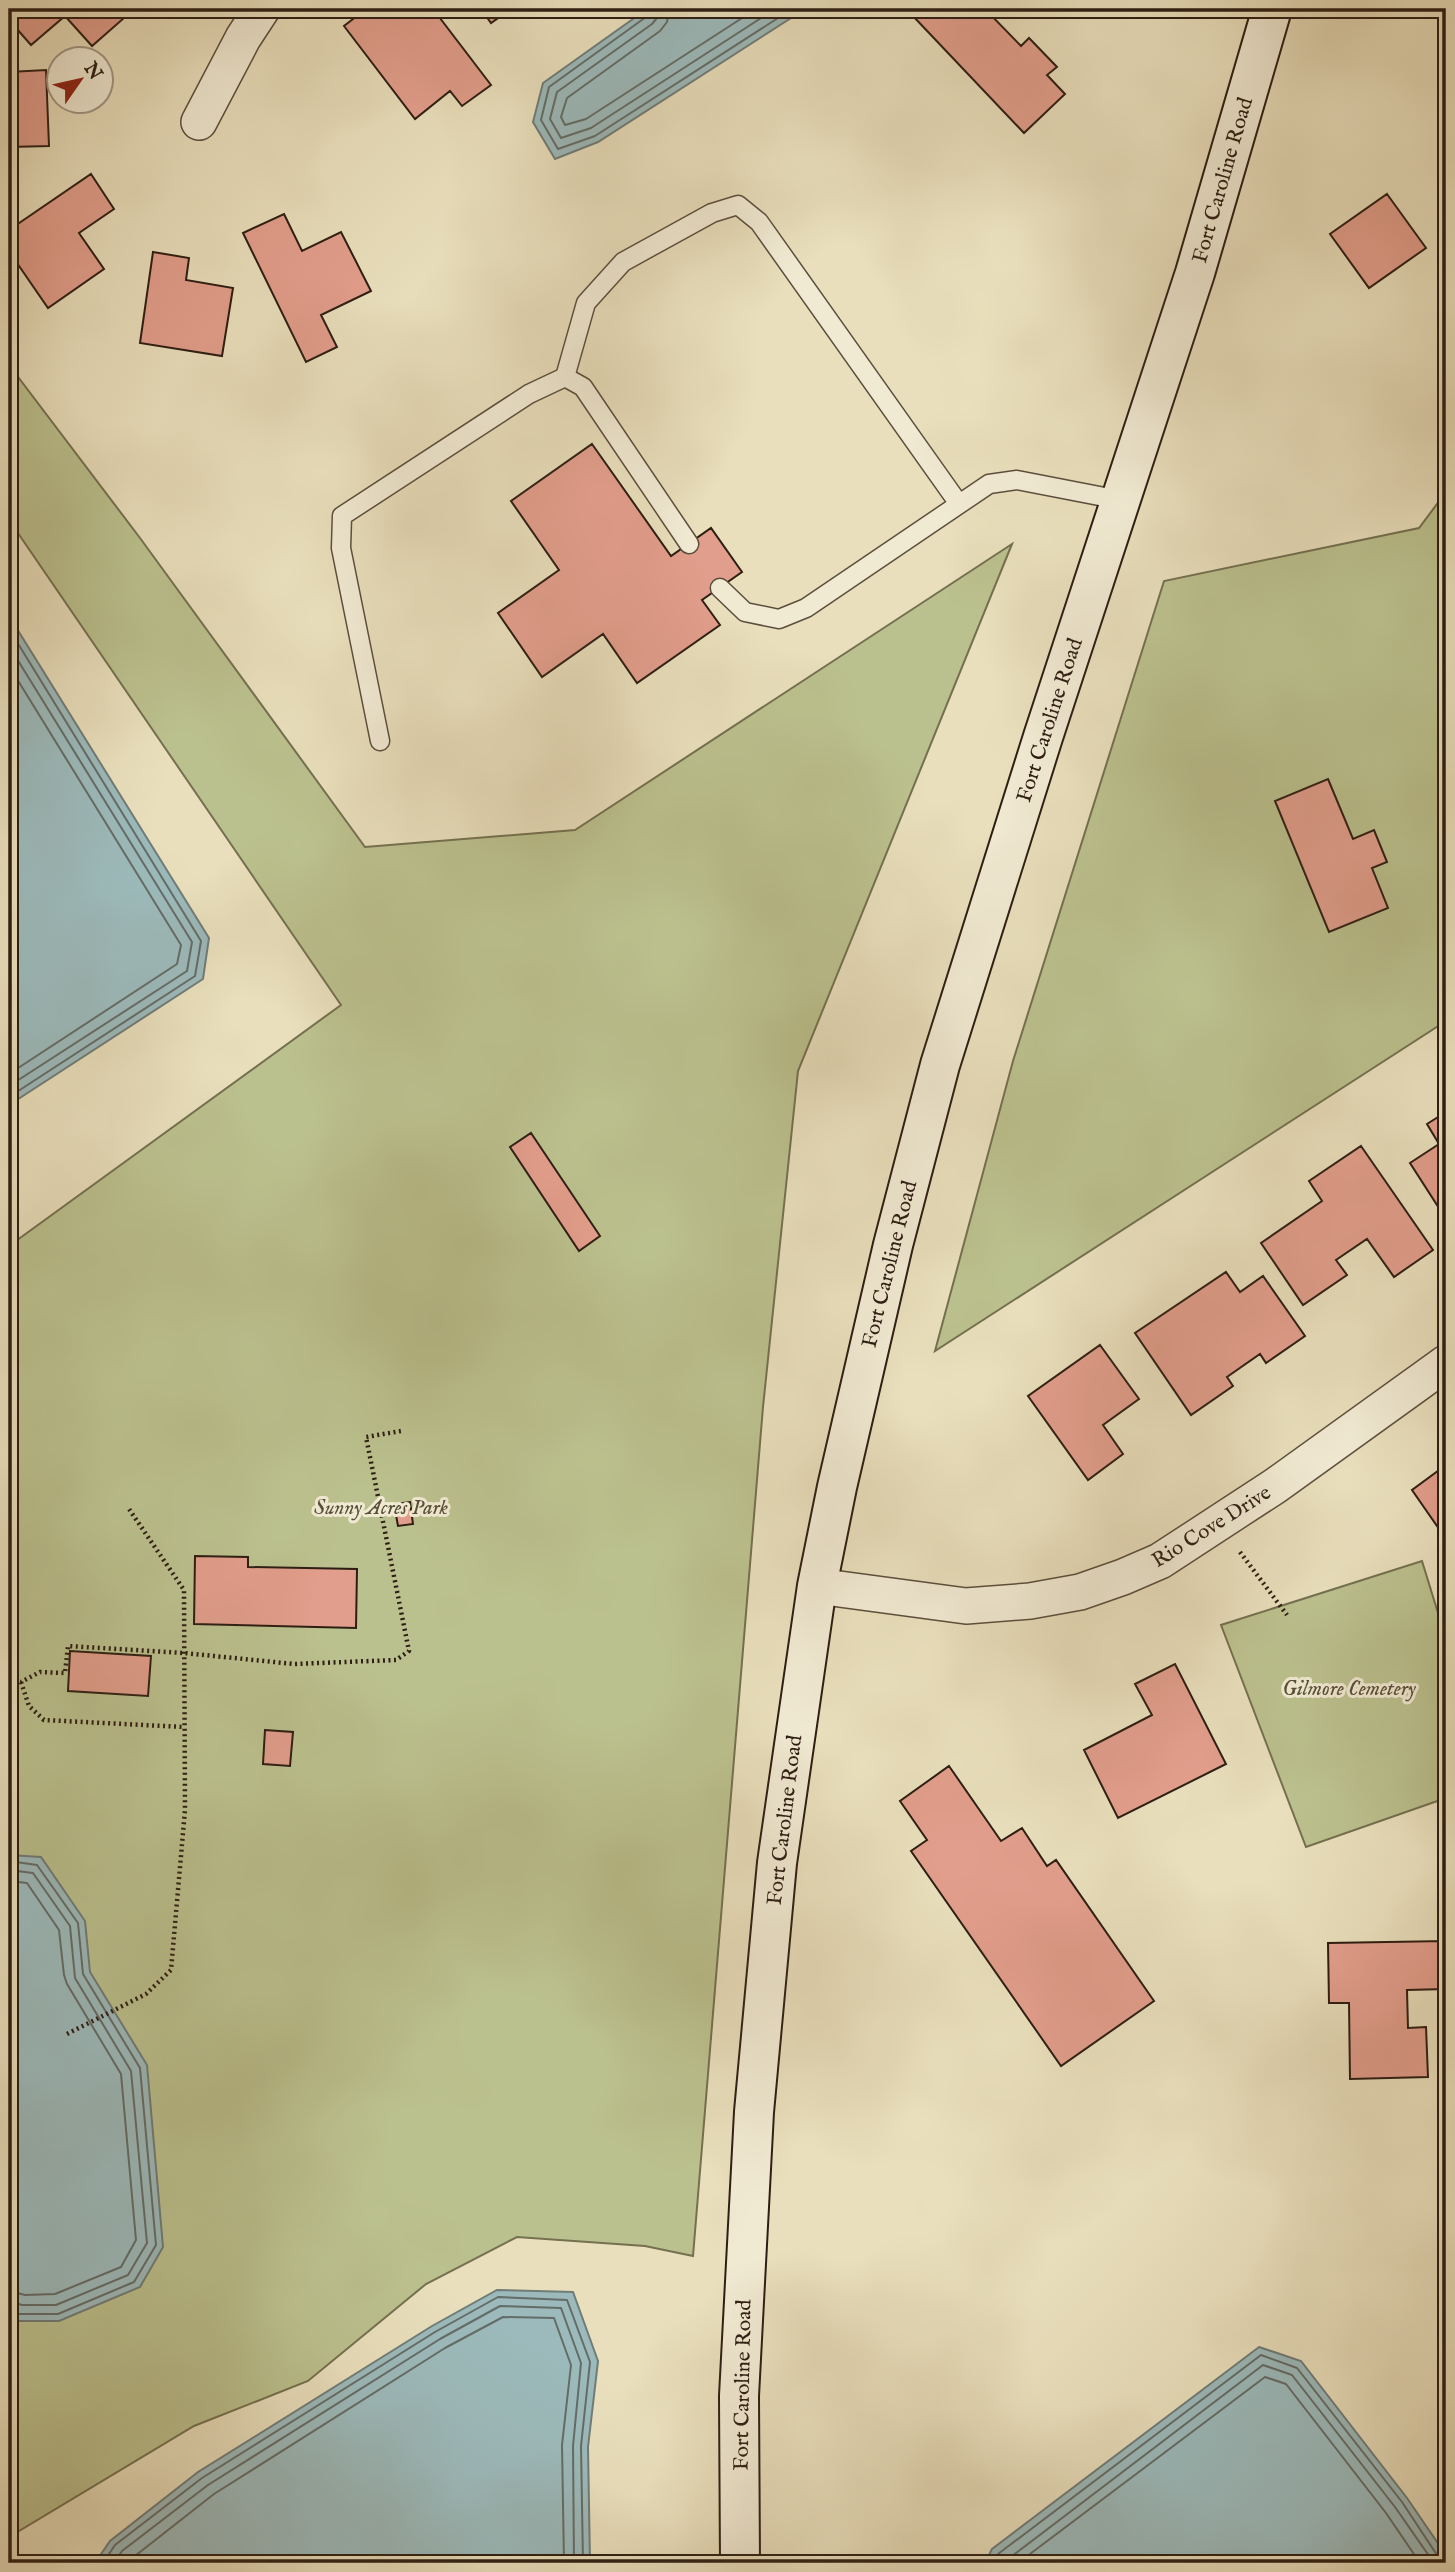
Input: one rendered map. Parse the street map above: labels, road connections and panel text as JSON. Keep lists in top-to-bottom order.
{
  "streets": {
    "street": ["Fort Caroline Road", "Rio Cove Drive"]
  },
  "crossings": [
    ["Fort Caroline Road", "Rio Cove Drive"]
  ],
  "parks": ["Sunny Acres Park", "Gilmore Cemetery"],
  "north": "top right"
}
